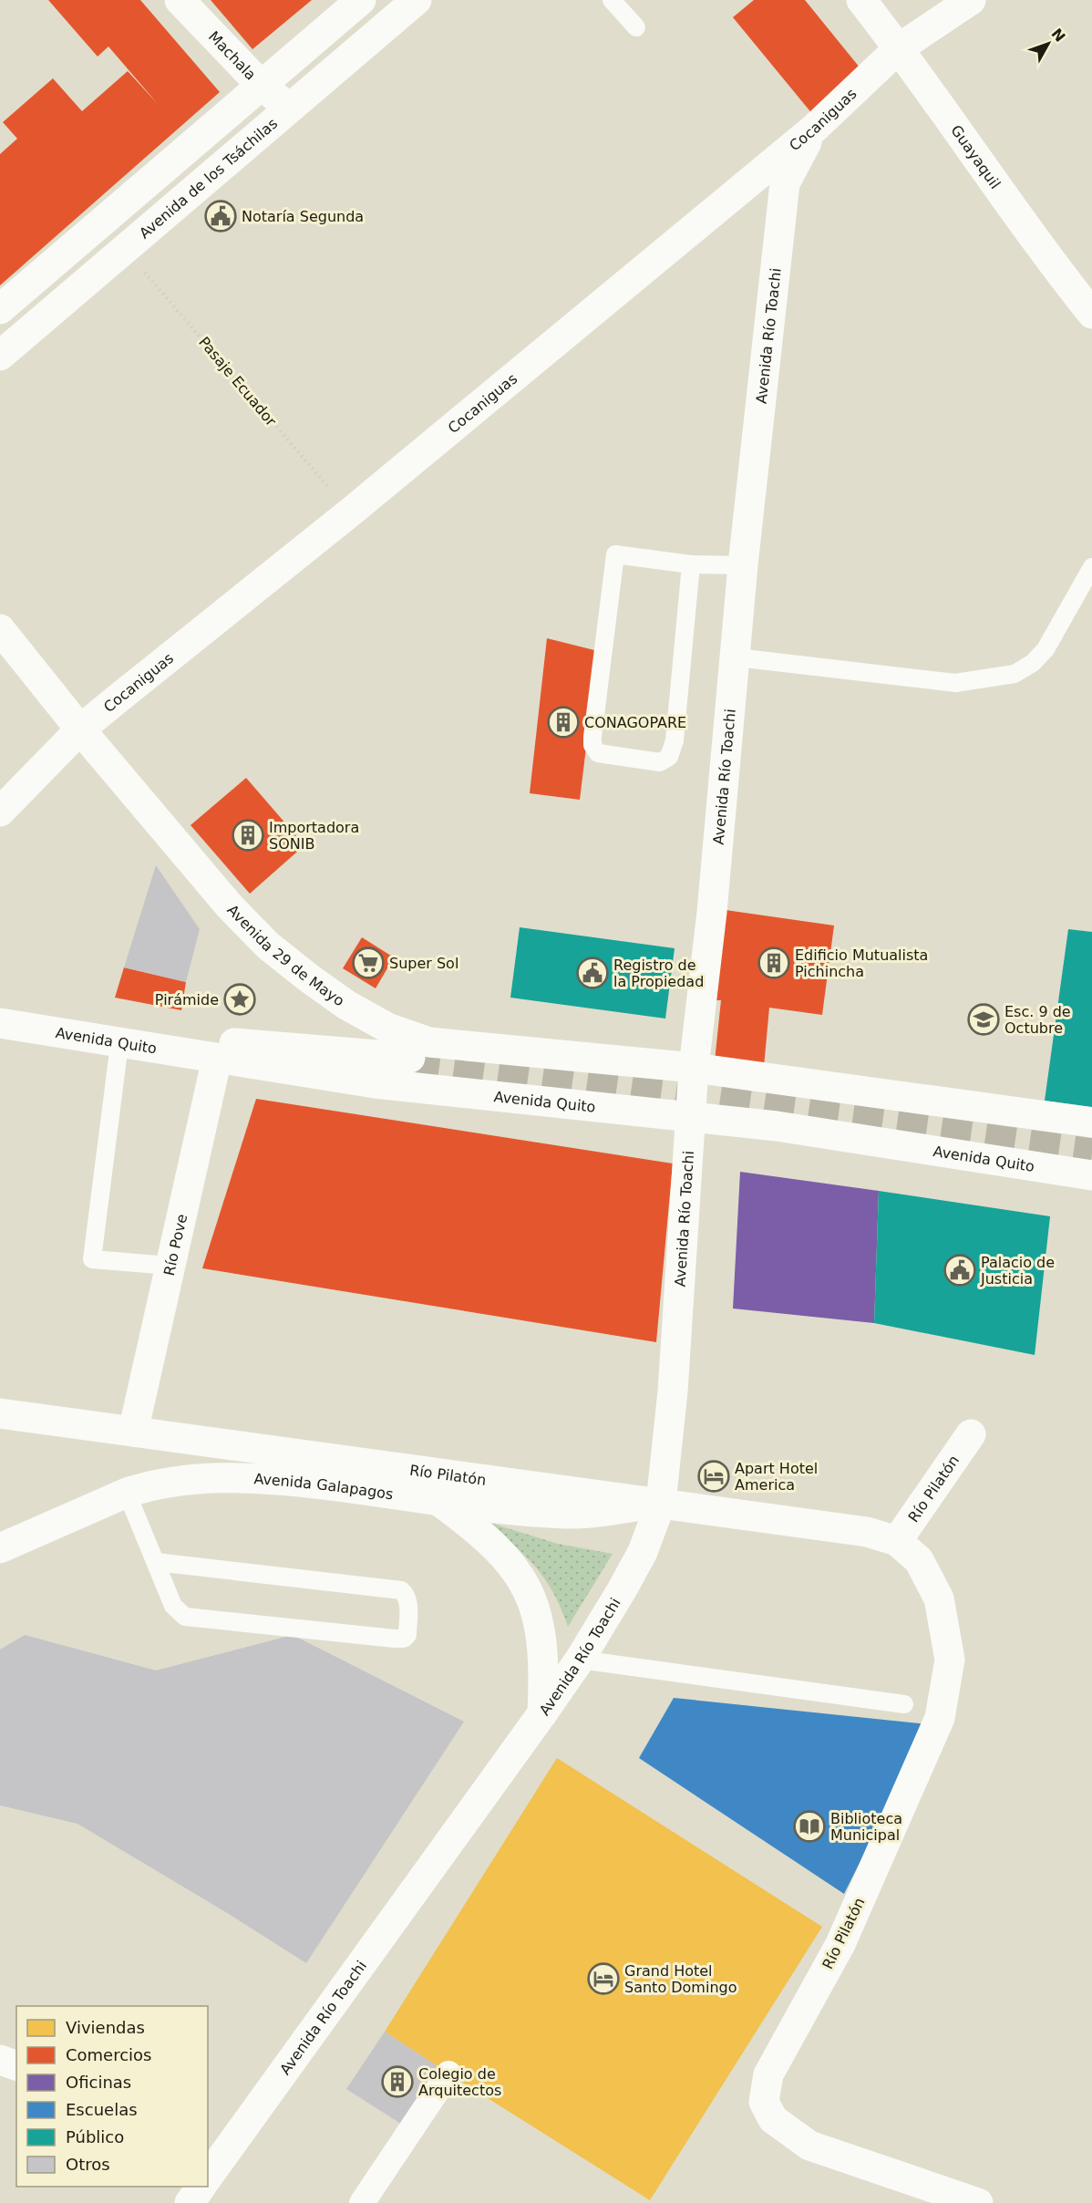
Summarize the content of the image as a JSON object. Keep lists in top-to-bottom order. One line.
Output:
{"streets":{"street":["Machala","Cocaniguas","Guayaquil","Avenida de los Tsáchilas","Avenida Río Toachi","Avenida 29 de Mayo","Avenida Quito","Río Pove","Río Pilatón","Avenida Galapagos"],"path":["Pasaje Ecuador"]},"crossings":[["Machala","Avenida de los Tsáchilas"],["Cocaniguas","Guayaquil"],["Cocaniguas","Avenida Río Toachi"],["Cocaniguas","Pasaje Ecuador"],["Cocaniguas","Avenida 29 de Mayo"],["Avenida de los Tsáchilas","Pasaje Ecuador"],["Avenida Río Toachi","Avenida 29 de Mayo"],["Avenida Río Toachi","Avenida Quito"],["Avenida Río Toachi","Río Pilatón"],["Avenida Río Toachi","Avenida Galapagos"],["Avenida Quito","Río Pove"],["Río Pove","Río Pilatón"],["Río Pilatón","Avenida Galapagos"]],"places":{"public building":["Notaría Segunda","Registro de la Propiedad","Palacio de Justicia"],"building":["CONAGOPARE","Importadora SONIB","Edificio Mutualista Pichincha","Colegio de Arquitectos"],"supermarket":["Super Sol"],"place":["Pirámide"],"school or university":["Esc. 9 de Octubre"],"hotel":["Apart Hotel America","Grand Hotel Santo Domingo"],"library":["Biblioteca Municipal"]},"legend":["Viviendas","Comercios","Oficinas","Escuelas","Público","Otros"],"north":"top right"}
